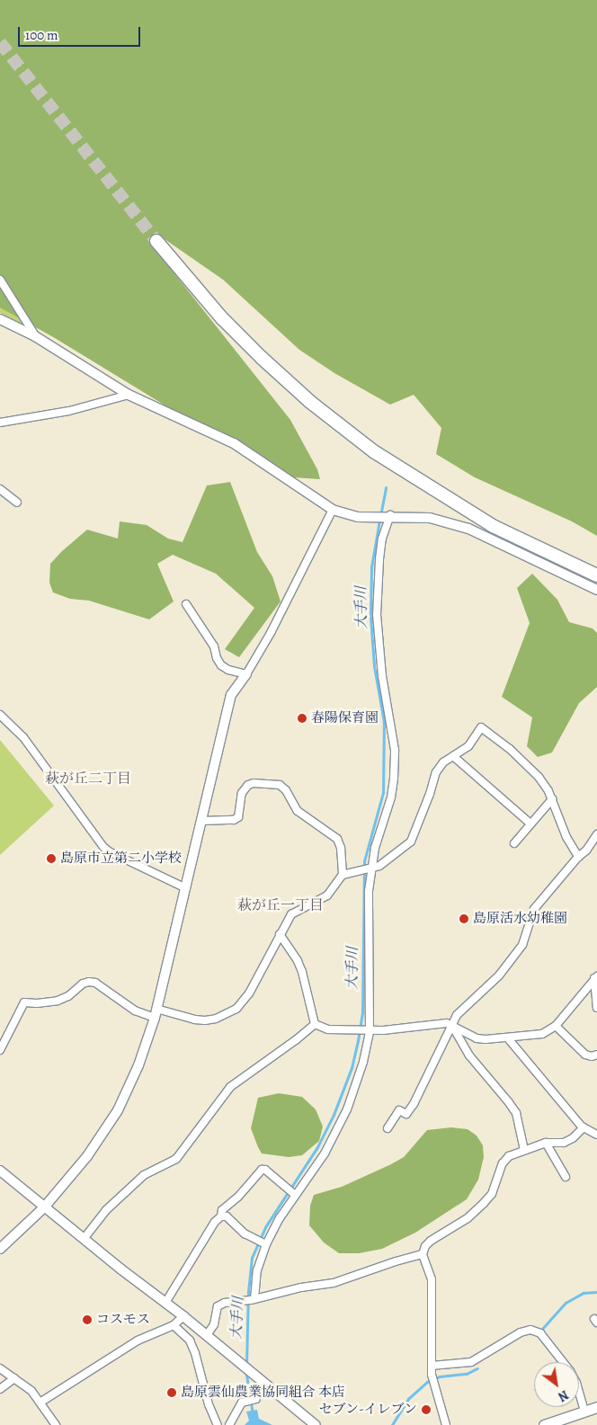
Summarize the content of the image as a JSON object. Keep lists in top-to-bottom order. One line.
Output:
{"districts":["萩が丘二丁目","萩が丘一丁目"],"water":["大手川"],"places":["春陽保育園","島原市立第二小学校","島原活水幼稚園","コスモス","島原雲仙農業協同組合 本店","セブン-イレブン"],"scale_bar":"100 m","north":"bottom right"}
